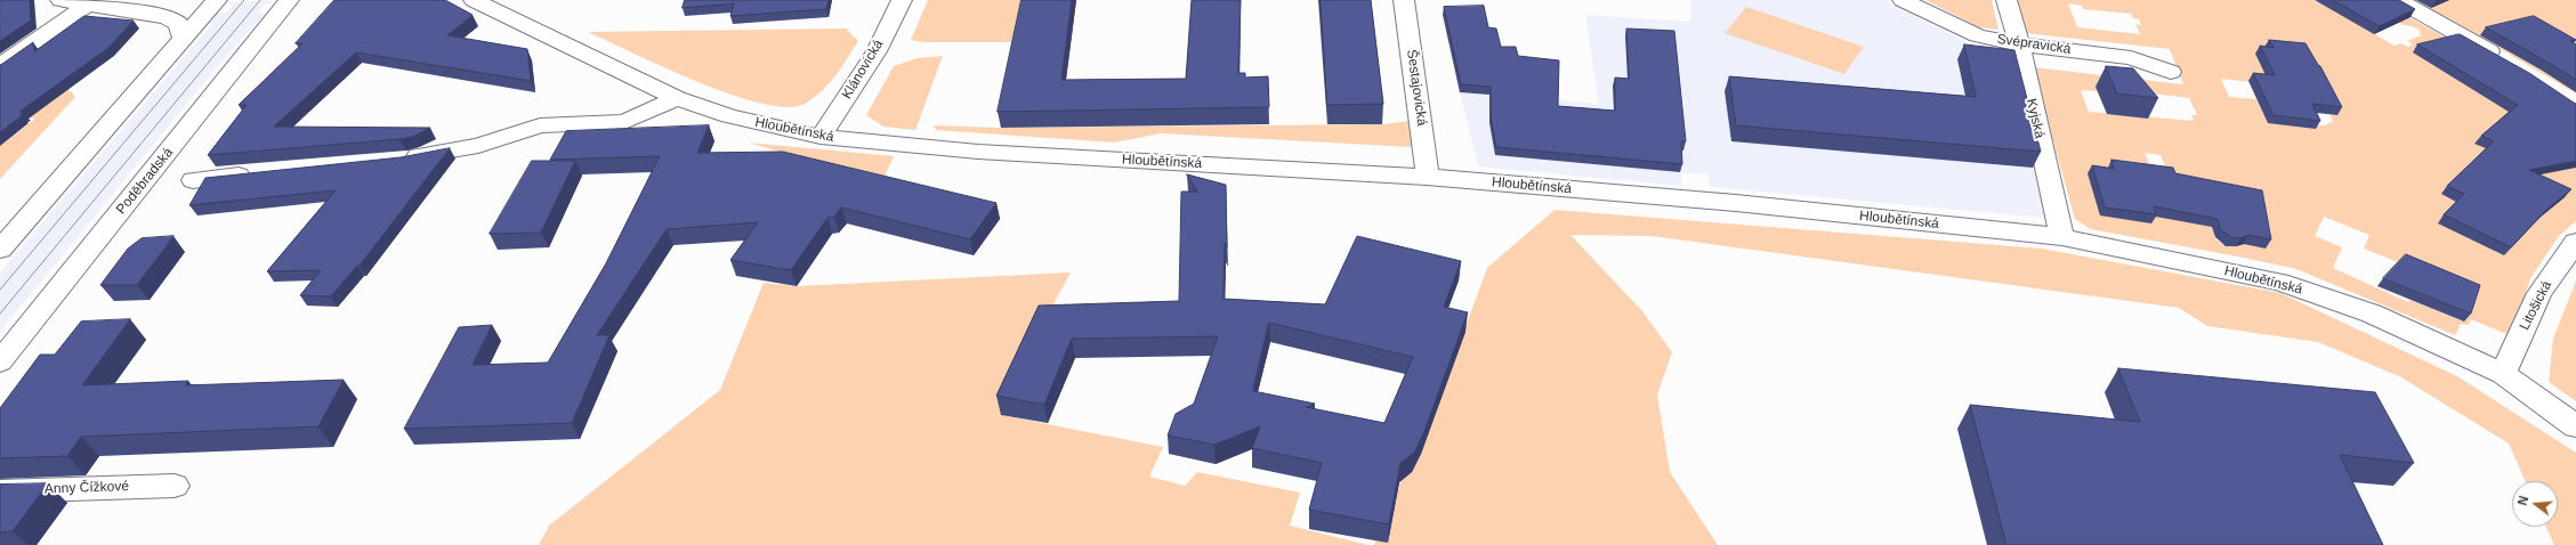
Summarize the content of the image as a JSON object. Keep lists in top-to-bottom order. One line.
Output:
{"streets":{"street":["Svépravická","Klánovická","Šestajovická","Kyjská","Hloubětínská","Poděbradská","Litošická","Anny Čížkové"]},"crossings":[["Svépravická","Kyjská"],["Klánovická","Hloubětínská"],["Šestajovická","Hloubětínská"],["Kyjská","Hloubětínská"],["Hloubětínská","Litošická"]],"north":"left"}
